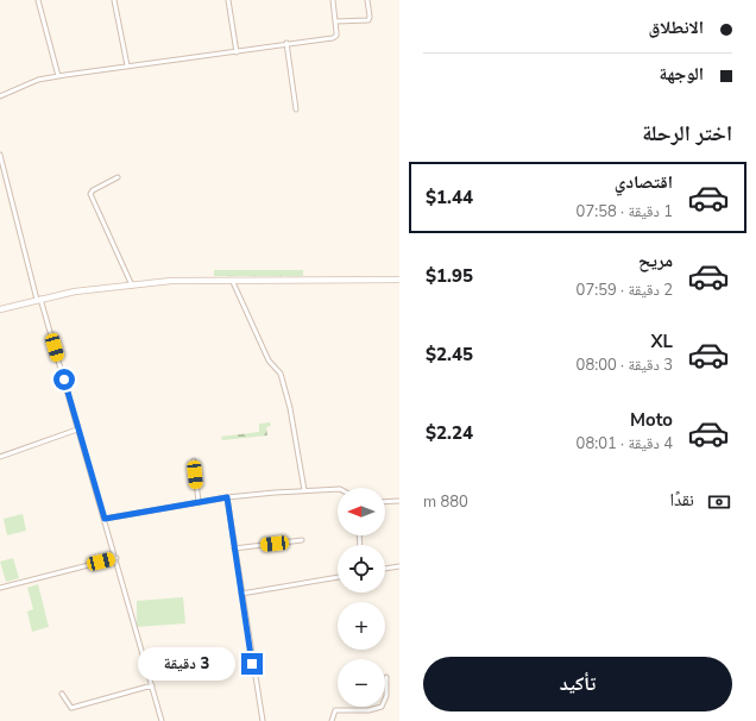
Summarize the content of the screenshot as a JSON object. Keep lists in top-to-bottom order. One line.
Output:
{"north":"left","page":{"banner":["الانطلاق","الوجهة"],"heading":"اختر الرحلة","list":[{"name":"اقتصادي","note":"1 دقيقة · 07:58","value":"$1.44"},{"name":"مريح","note":"2 دقيقة · 07:59","value":"$1.95"},{"name":"XL","note":"3 دقيقة · 08:00","value":"$2.45"},{"name":"Moto","note":"4 دقيقة · 08:01","value":"$2.24"}],"pay":["نقدًا","880 m"],"map_buttons":["+","−"],"buttons":"تأكيد","bubble":"3 دقيقة"}}
